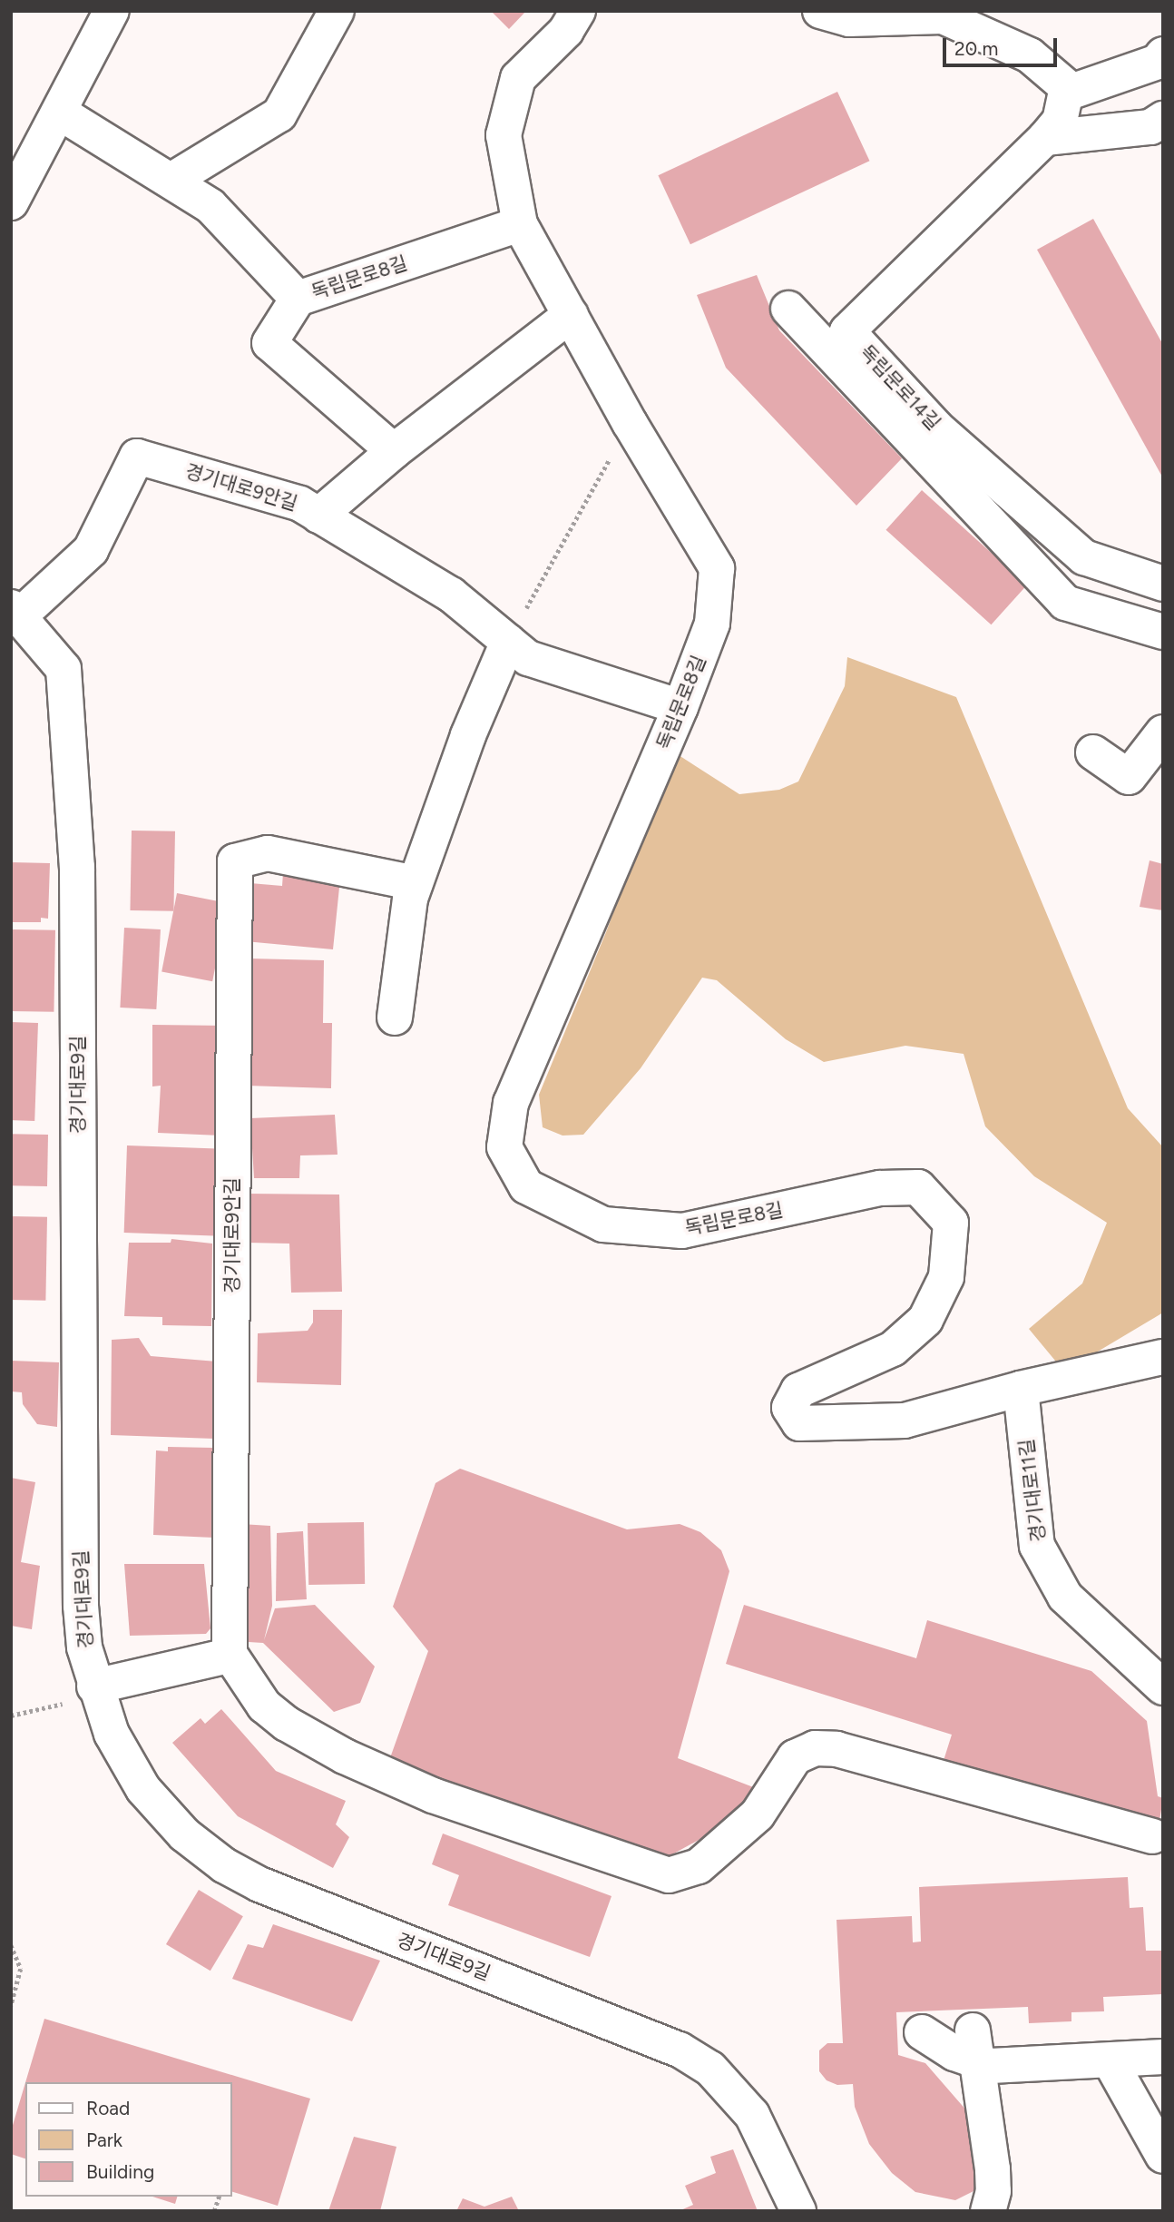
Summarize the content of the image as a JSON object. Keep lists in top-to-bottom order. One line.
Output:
{"streets":{"street":["독립문로8길","독립문로14길","경기대로9안길","경기대로9길","경기대로11길"]},"crossings":[["독립문로8길","경기대로9안길"],["독립문로8길","경기대로11길"],["경기대로9안길","경기대로9길"]],"legend":["Road","Park","Building"],"scale_bar":"20 m"}
